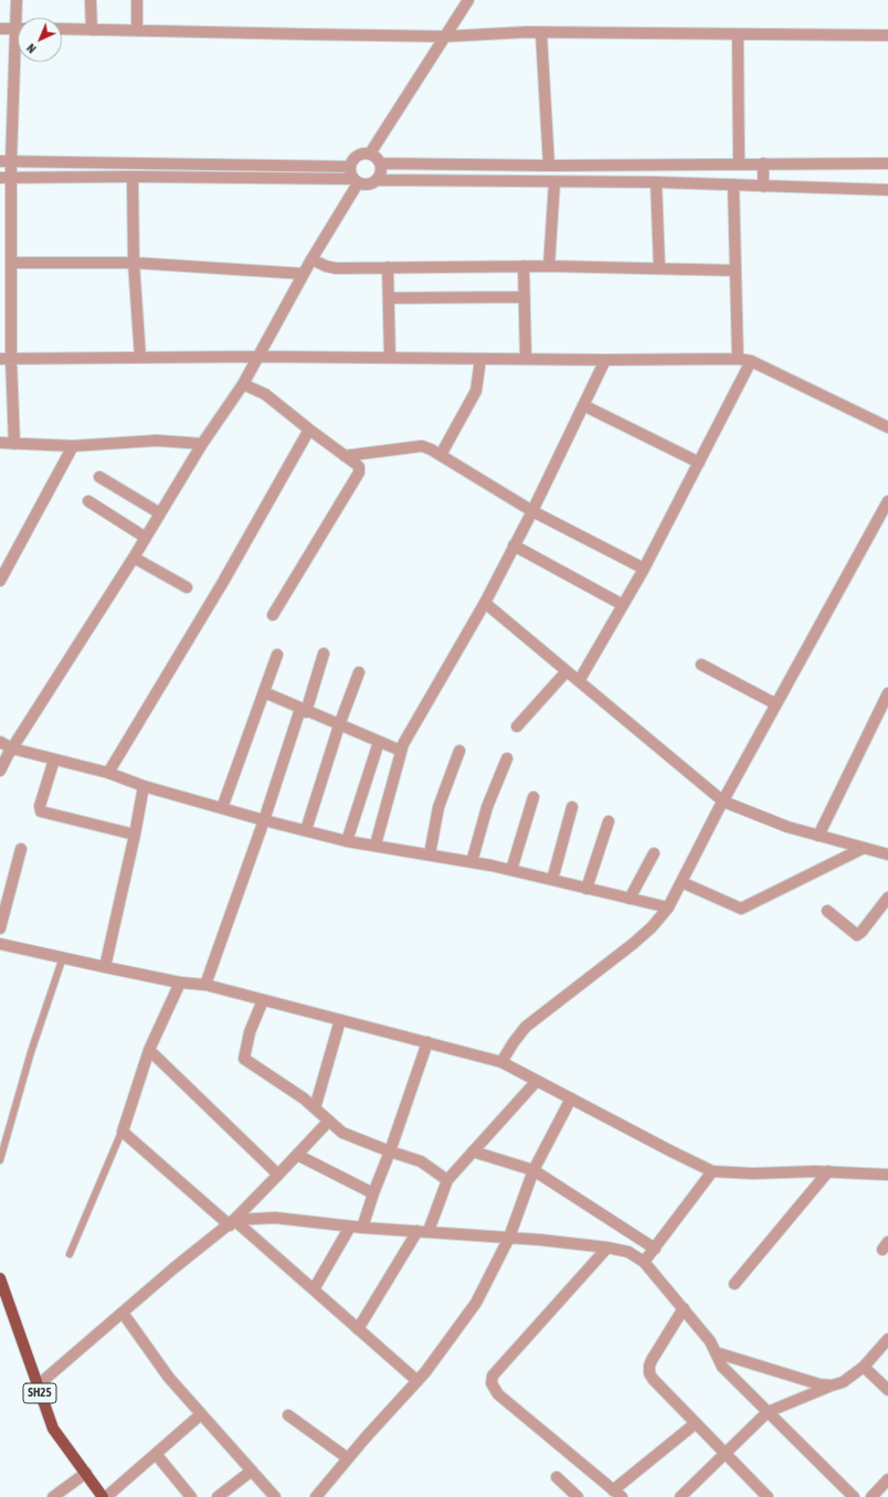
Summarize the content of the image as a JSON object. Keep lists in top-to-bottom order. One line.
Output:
{"streets":{"main road":["SH25"]},"north":"bottom left"}
